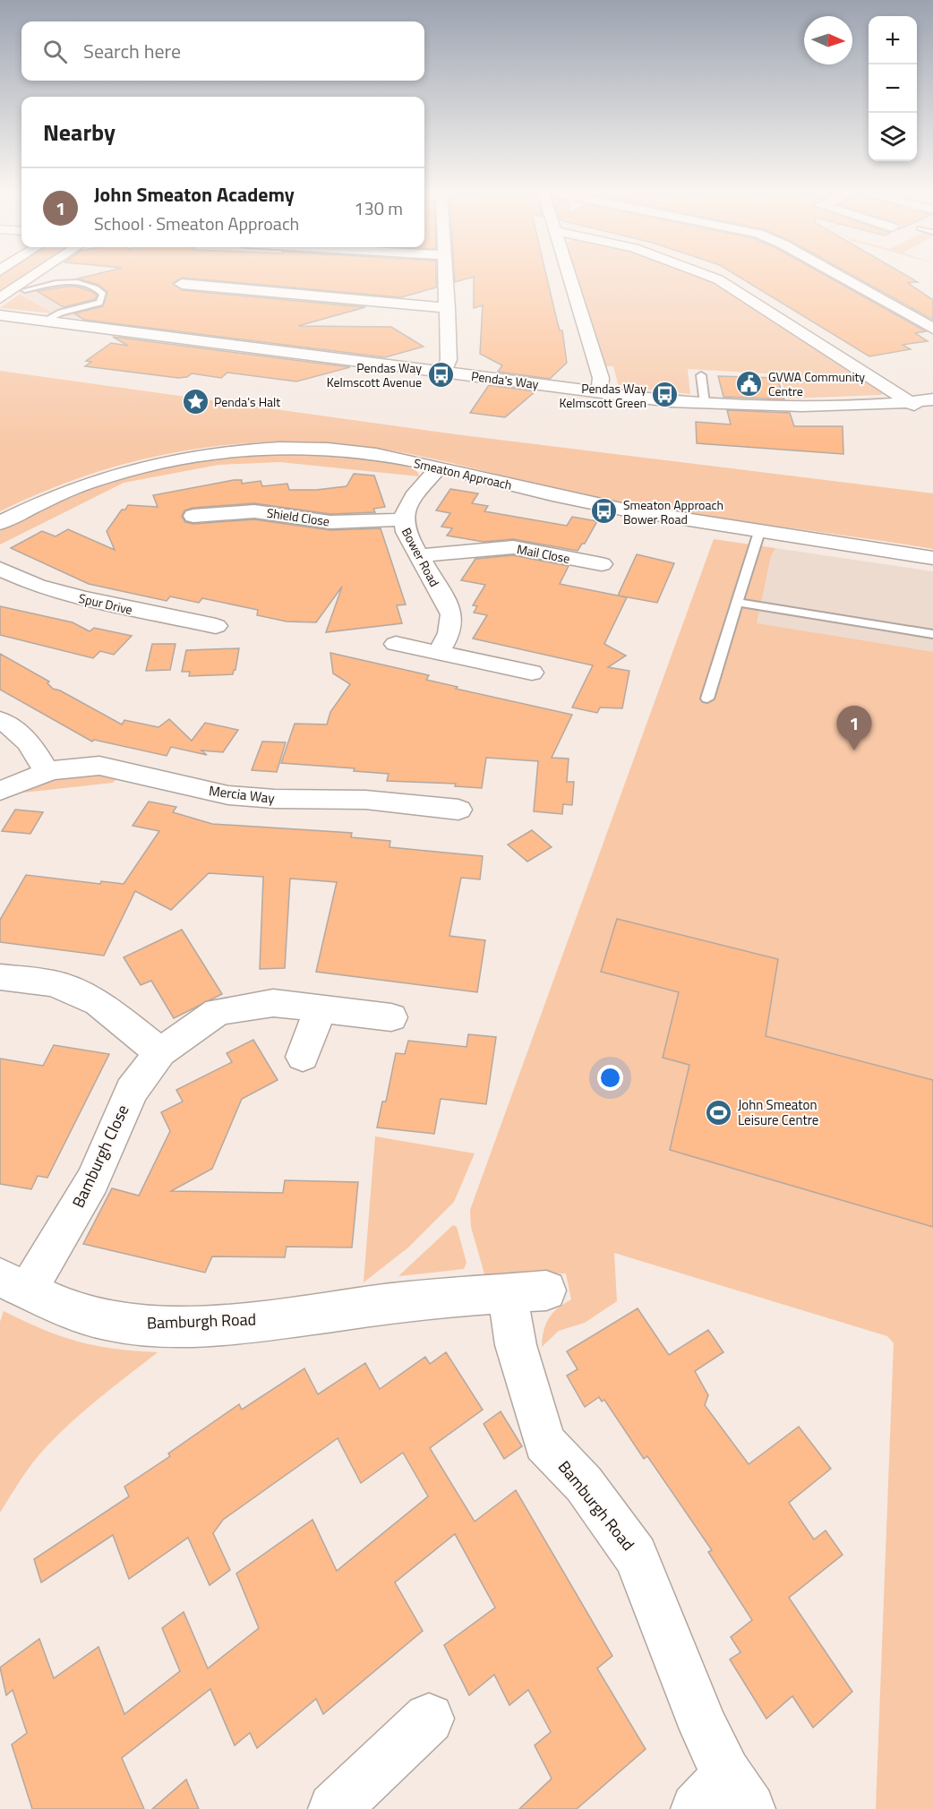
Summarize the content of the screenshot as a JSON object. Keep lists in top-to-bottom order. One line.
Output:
{"streets":{"street":["Penda's Way","Smeaton Approach","Shield Close","Mail Close","Bower Road","Spur Drive","Mercia Way","Bamburgh Close","Bamburgh Road"]},"crossings":[["Smeaton Approach","Bower Road"],["Shield Close","Bower Road"],["Mail Close","Bower Road"],["Bamburgh Close","Bamburgh Road"]],"places":{"bus stop":["Pendas Way Kelmscott Avenue","Pendas Way Kelmscott Green","Smeaton Approach Bower Road"],"public building":["GVWA Community Centre"],"place":["Penda's Halt"],"sports":["John Smeaton Leisure Centre"]},"north":"right","page":{"map_buttons":["+","−"],"search":"Search here","heading":"Nearby","list":[{"mark":"1","name":"John Smeaton Academy","note":"School · Smeaton Approach","value":"130 m"}],"pins":"1"}}
